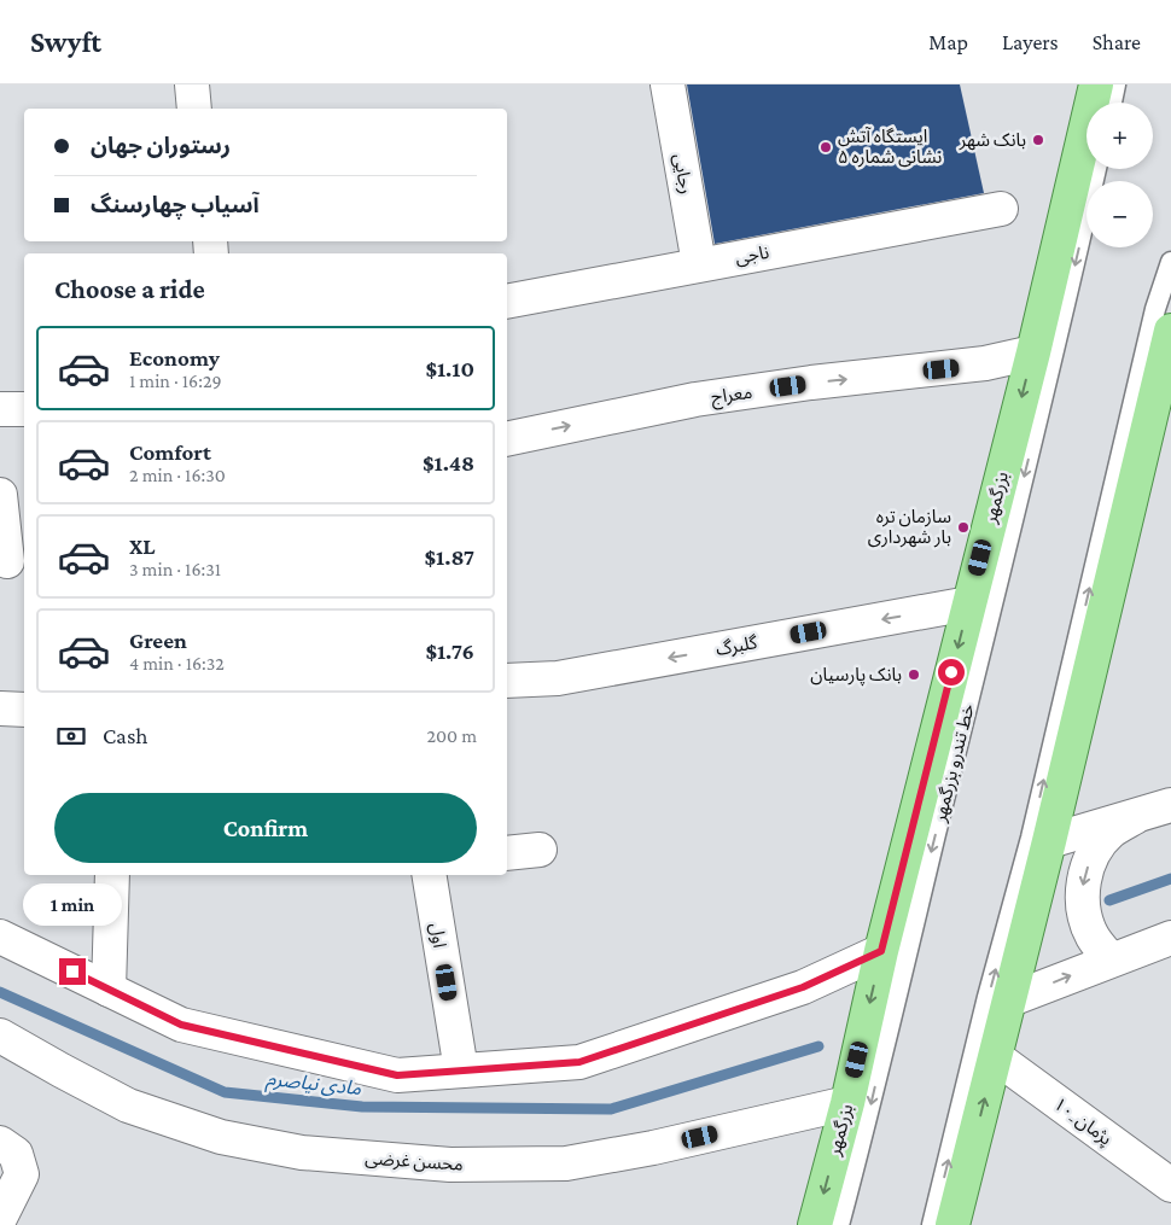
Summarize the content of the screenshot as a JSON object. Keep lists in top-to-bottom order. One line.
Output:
{"streets":{"main road":["بزرگمهر"],"street":["رجایی","ناجی","معراج","گلبرگ","اول","۱۰_پژمان","محسن غرضی"],"lane":["خط تندرو بزرگمهر"]},"crossings":[["رجایی","ناجی"],["معراج","بزرگمهر"],["بزرگمهر","گلبرگ"],["بزرگمهر","محسن غرضی"]],"one_way":["معراج","گلبرگ"],"water":["مادی نیاصرم"],"places":["بانک شهر","ایستگاه آتش نشانی شماره ۵","سازمان تره بار شهرداری","بانک پارسیان"],"page":{"header":"Swyft","nav":["Map","Layers","Share"],"map_buttons":["+","−"],"banner":["رستوران جهان","آسیاب چهارسنگ"],"heading":"Choose a ride","list":[{"name":"Economy","note":"1 min · 16:29","value":"$1.10"},{"name":"Comfort","note":"2 min · 16:30","value":"$1.48"},{"name":"XL","note":"3 min · 16:31","value":"$1.87"},{"name":"Green","note":"4 min · 16:32","value":"$1.76"}],"pay":["Cash","200 m"],"buttons":"Confirm","bubble":"1 min"}}
